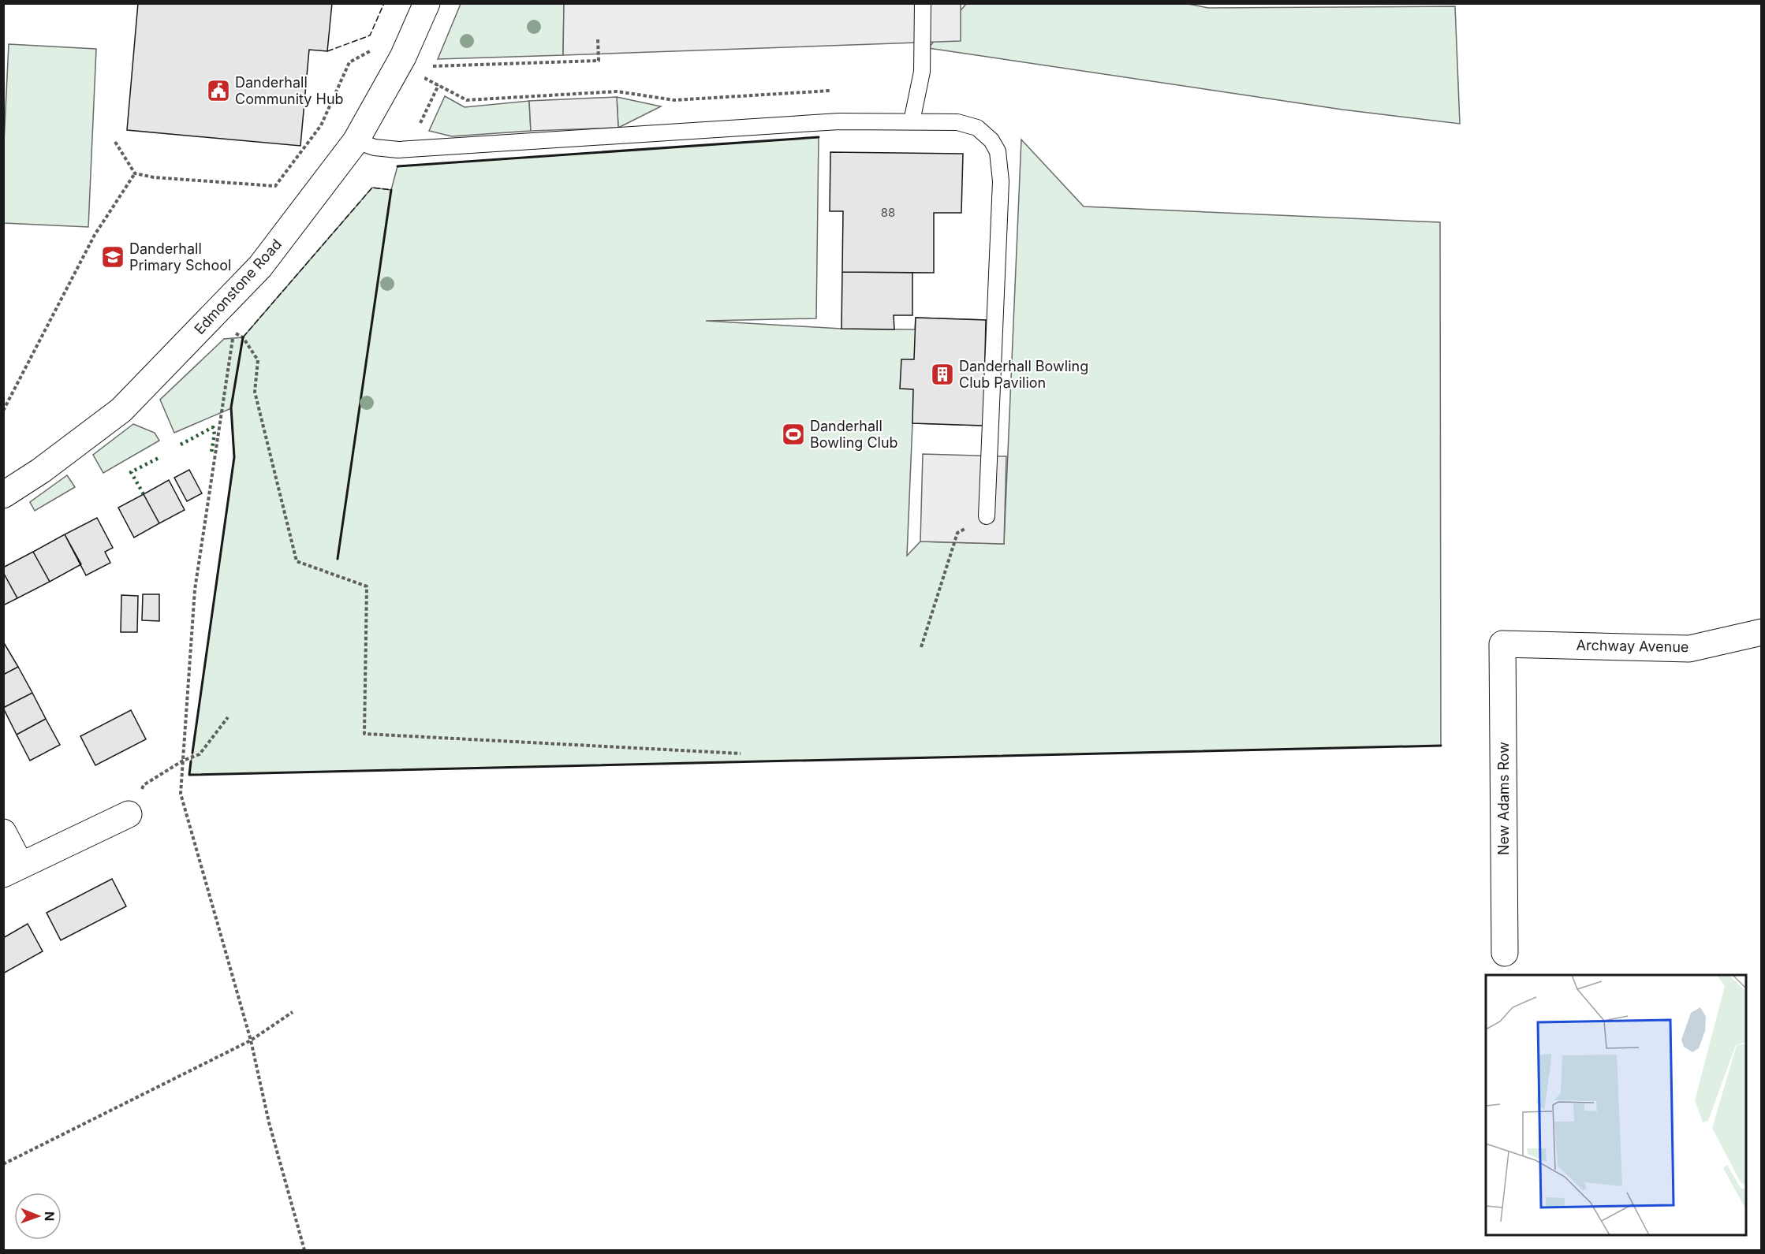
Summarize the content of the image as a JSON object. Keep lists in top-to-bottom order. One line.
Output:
{"streets":{"street":["Edmonstone Road","Archway Avenue","New Adams Row"]},"crossings":[["Archway Avenue","New Adams Row"]],"places":{"public building":["Danderhall Community Hub"],"school or university":["Danderhall Primary School"],"building":["Danderhall Bowling Club Pavilion"],"sports":["Danderhall Bowling Club"]},"house_numbers":["88"],"north":"right"}
